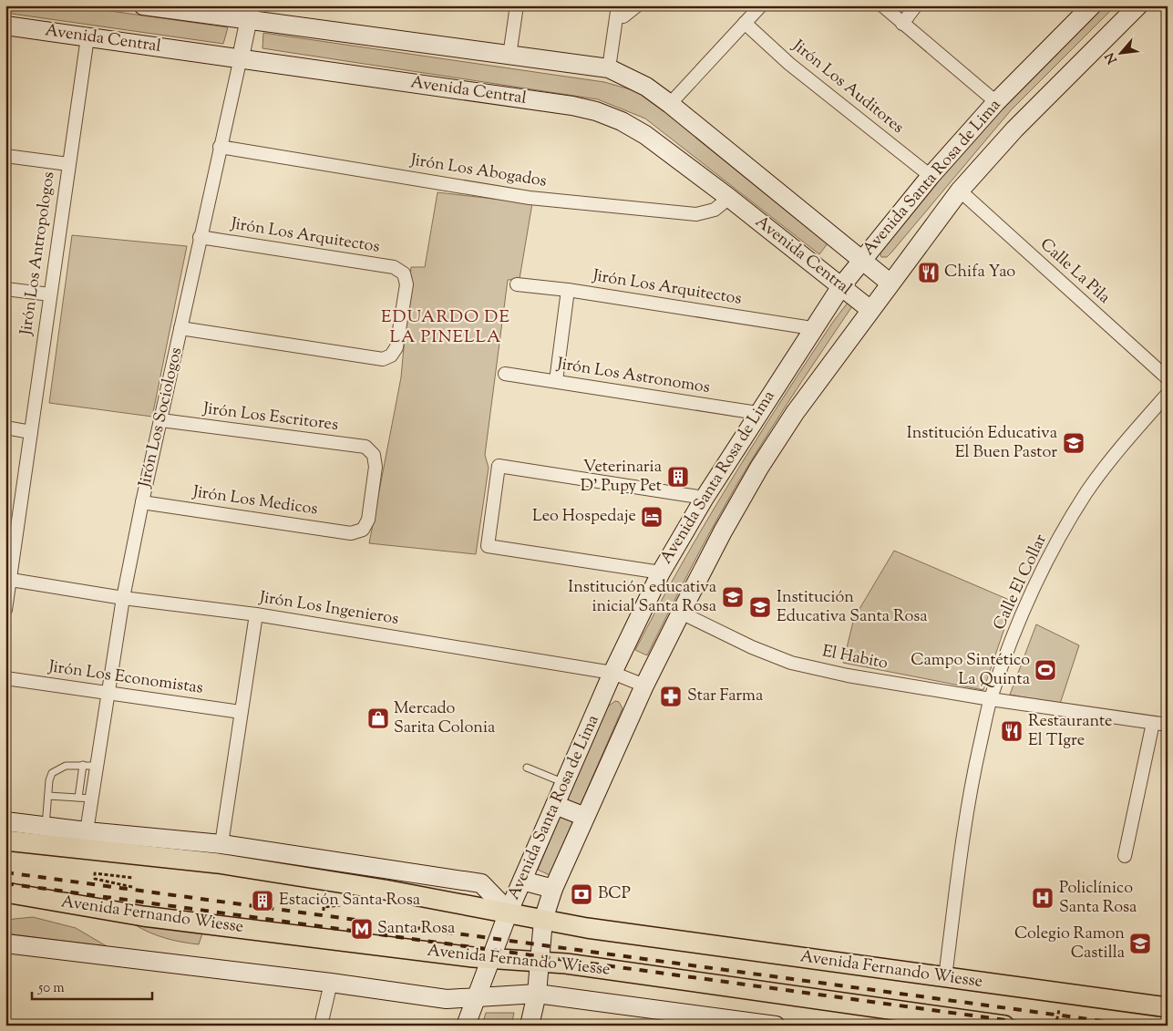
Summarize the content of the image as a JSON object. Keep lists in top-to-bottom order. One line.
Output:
{"streets":{"main road":["Avenida Central","Avenida Santa Rosa de Lima","Avenida Fernando Wiesse"],"street":["Jirón Los Auditores","Jirón Los Abogados","Jirón Los Arquitectos","Jirón Los Antropologos","Calle La Pila","Jirón Los Astronomos","Jirón Los Sociologos","Jirón Los Escritores","Jirón Los Medicos","Calle El Collar","Jirón Los Ingenieros","El Habito","Jirón Los Economistas"]},"crossings":[["Avenida Central","Jirón Los Abogados"],["Avenida Central","Avenida Santa Rosa de Lima"],["Avenida Central","Jirón Los Antropologos"],["Avenida Central","Jirón Los Sociologos"],["Jirón Los Auditores","Avenida Santa Rosa de Lima"],["Jirón Los Abogados","Jirón Los Sociologos"],["Avenida Santa Rosa de Lima","Jirón Los Arquitectos"],["Avenida Santa Rosa de Lima","Calle La Pila"],["Avenida Santa Rosa de Lima","Jirón Los Astronomos"],["Avenida Santa Rosa de Lima","Jirón Los Ingenieros"],["Avenida Santa Rosa de Lima","El Habito"],["Avenida Santa Rosa de Lima","Avenida Fernando Wiesse"],["Jirón Los Arquitectos","Jirón Los Sociologos"],["Jirón Los Antropologos","Jirón Los Ingenieros"],["Jirón Los Sociologos","Jirón Los Escritores"],["Jirón Los Sociologos","Jirón Los Medicos"],["Jirón Los Sociologos","Jirón Los Ingenieros"],["Jirón Los Sociologos","Jirón Los Economistas"],["Jirón Los Escritores","Jirón Los Medicos"],["Calle El Collar","El Habito"],["Calle El Collar","Avenida Fernando Wiesse"]],"districts":["EDUARDO DE LA PINELLA"],"places":{"restaurant":["Chifa Yao","Restaurante El TIgre"],"school or university":["Institución Educativa El Buen Pastor","Institución educativa inicial Santa Rosa","Institución Educativa Santa Rosa","Colegio Ramon Castilla"],"building":["Veterinaria D' Pupy Pet","Estación Santa Rosa"],"hotel":["Leo Hospedaje"],"sports":["Campo Sintético La Quinta"],"pharmacy":["Star Farma"],"shop":["Mercado Sarita Colonia"],"bank":["BCP"],"hospital":["Policlínico Santa Rosa"],"metro station":["Santa Rosa"]},"scale_bar":"50 m","north":"bottom left"}
